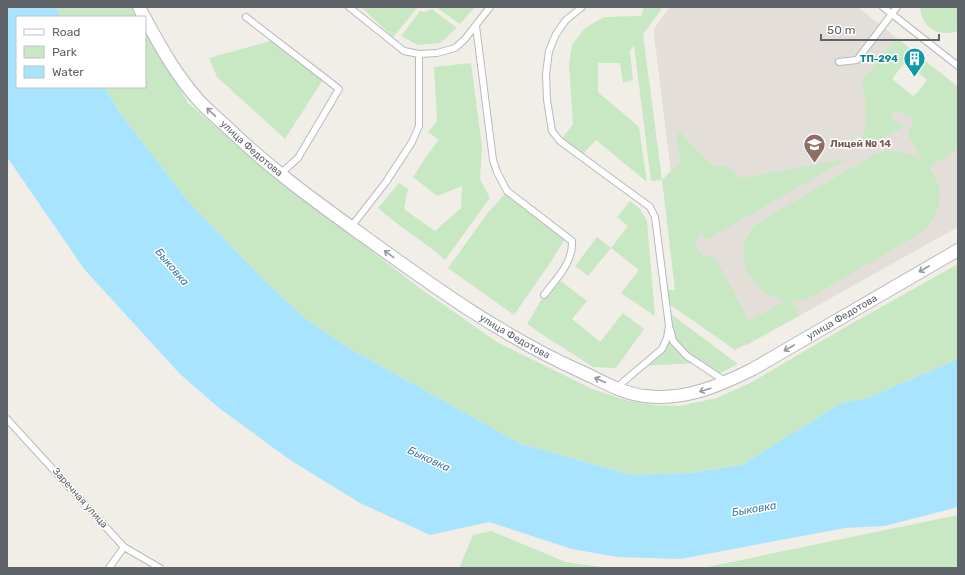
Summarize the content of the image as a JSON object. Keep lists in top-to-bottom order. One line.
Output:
{"streets":{"street":["улица Федотова"],"lane":["Заречная улица"]},"one_way":["улица Федотова"],"water":["Быковка"],"places":{"building":["ТП-294"],"school or university":["Лицей № 14"]},"legend":["Road","Park","Water"],"scale_bar":"50 m"}
